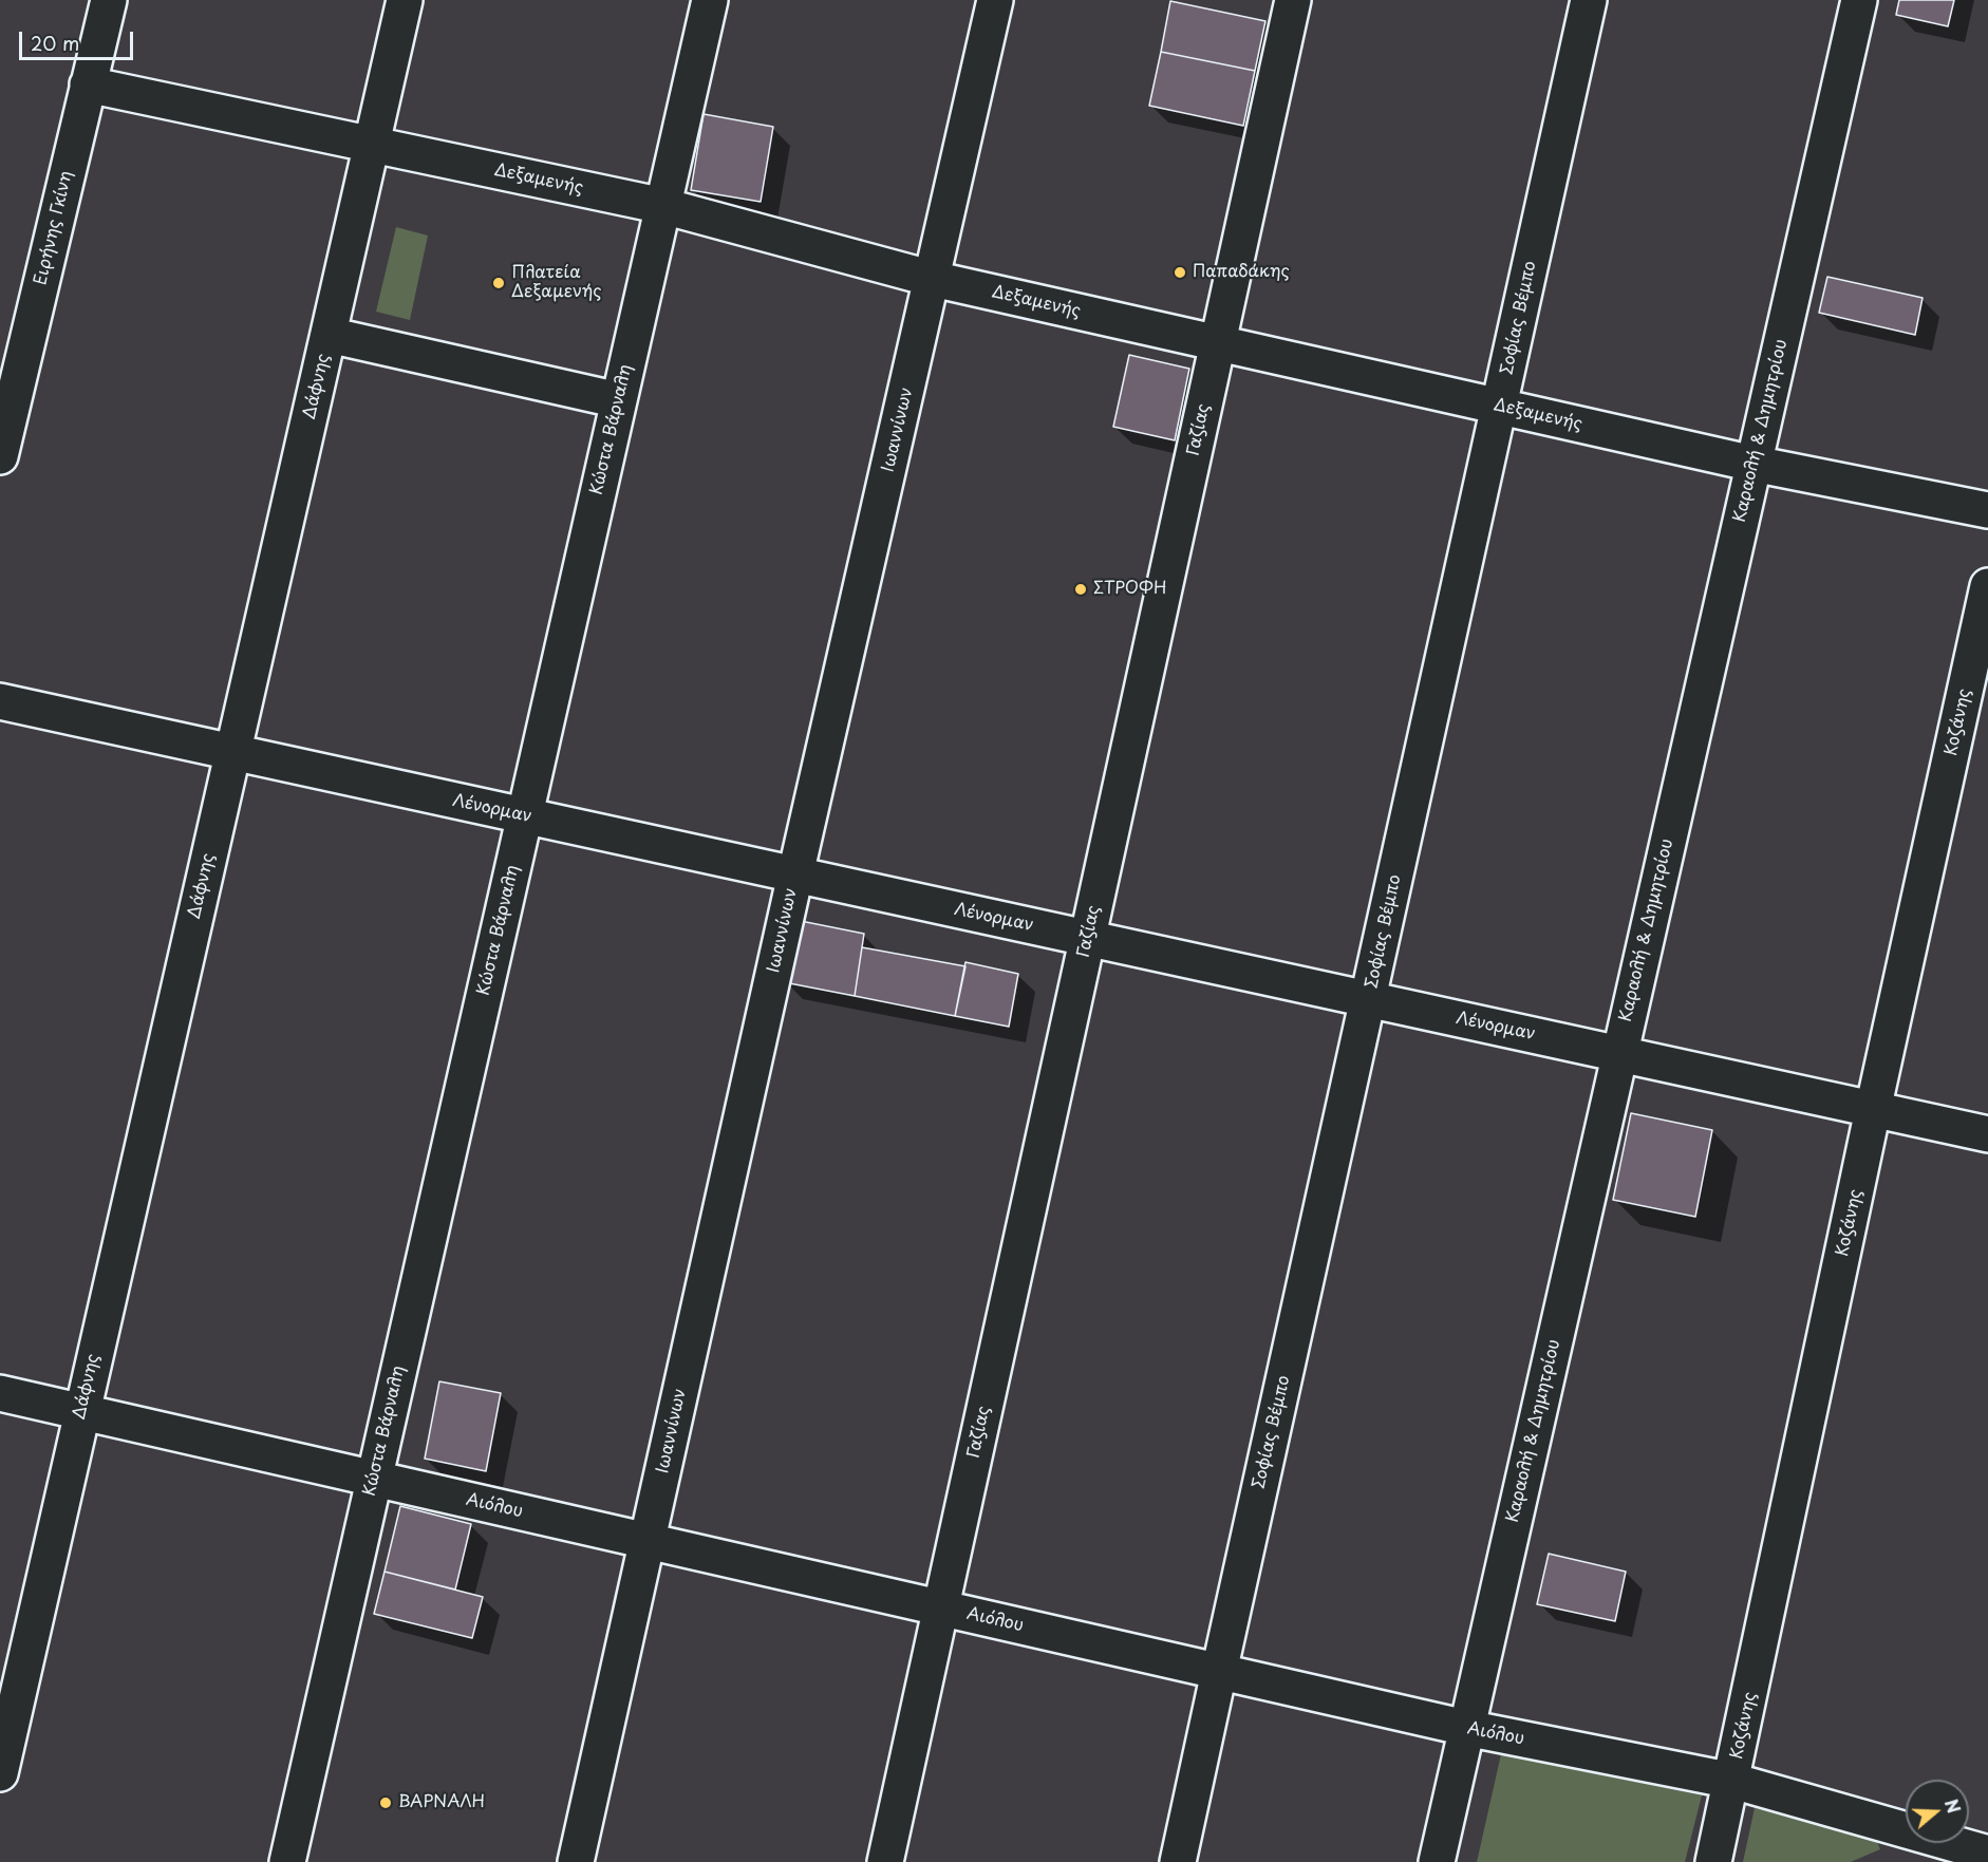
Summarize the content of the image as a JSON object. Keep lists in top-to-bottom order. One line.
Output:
{"streets":{"street":["Δεξαμενής","Ειρήνης Γκίνη","Σοφίας Βέμπο","Δάφνης","Κώστα Βάρναλη","Ιωαννίνων","Γαζίας","Καραολή & Δημητρίου","Κοζάνης","Λένορμαν","Αιόλου"]},"crossings":[["Δεξαμενής","Ειρήνης Γκίνη"],["Δεξαμενής","Σοφίας Βέμπο"],["Δεξαμενής","Δάφνης"],["Δεξαμενής","Κώστα Βάρναλη"],["Δεξαμενής","Ιωαννίνων"],["Δεξαμενής","Γαζίας"],["Δεξαμενής","Καραολή & Δημητρίου"],["Σοφίας Βέμπο","Λένορμαν"],["Σοφίας Βέμπο","Αιόλου"],["Δάφνης","Λένορμαν"],["Δάφνης","Αιόλου"],["Κώστα Βάρναλη","Λένορμαν"],["Κώστα Βάρναλη","Αιόλου"],["Ιωαννίνων","Λένορμαν"],["Ιωαννίνων","Αιόλου"],["Γαζίας","Λένορμαν"],["Γαζίας","Αιόλου"],["Καραολή & Δημητρίου","Λένορμαν"],["Καραολή & Δημητρίου","Αιόλου"],["Κοζάνης","Λένορμαν"],["Κοζάνης","Αιόλου"]],"places":["Παπαδάκης","Πλατεία Δεξαμενής","ΣΤΡΟΦΗ","ΒΑΡΝΑΛΗ"],"scale_bar":"20 m","north":"right"}
